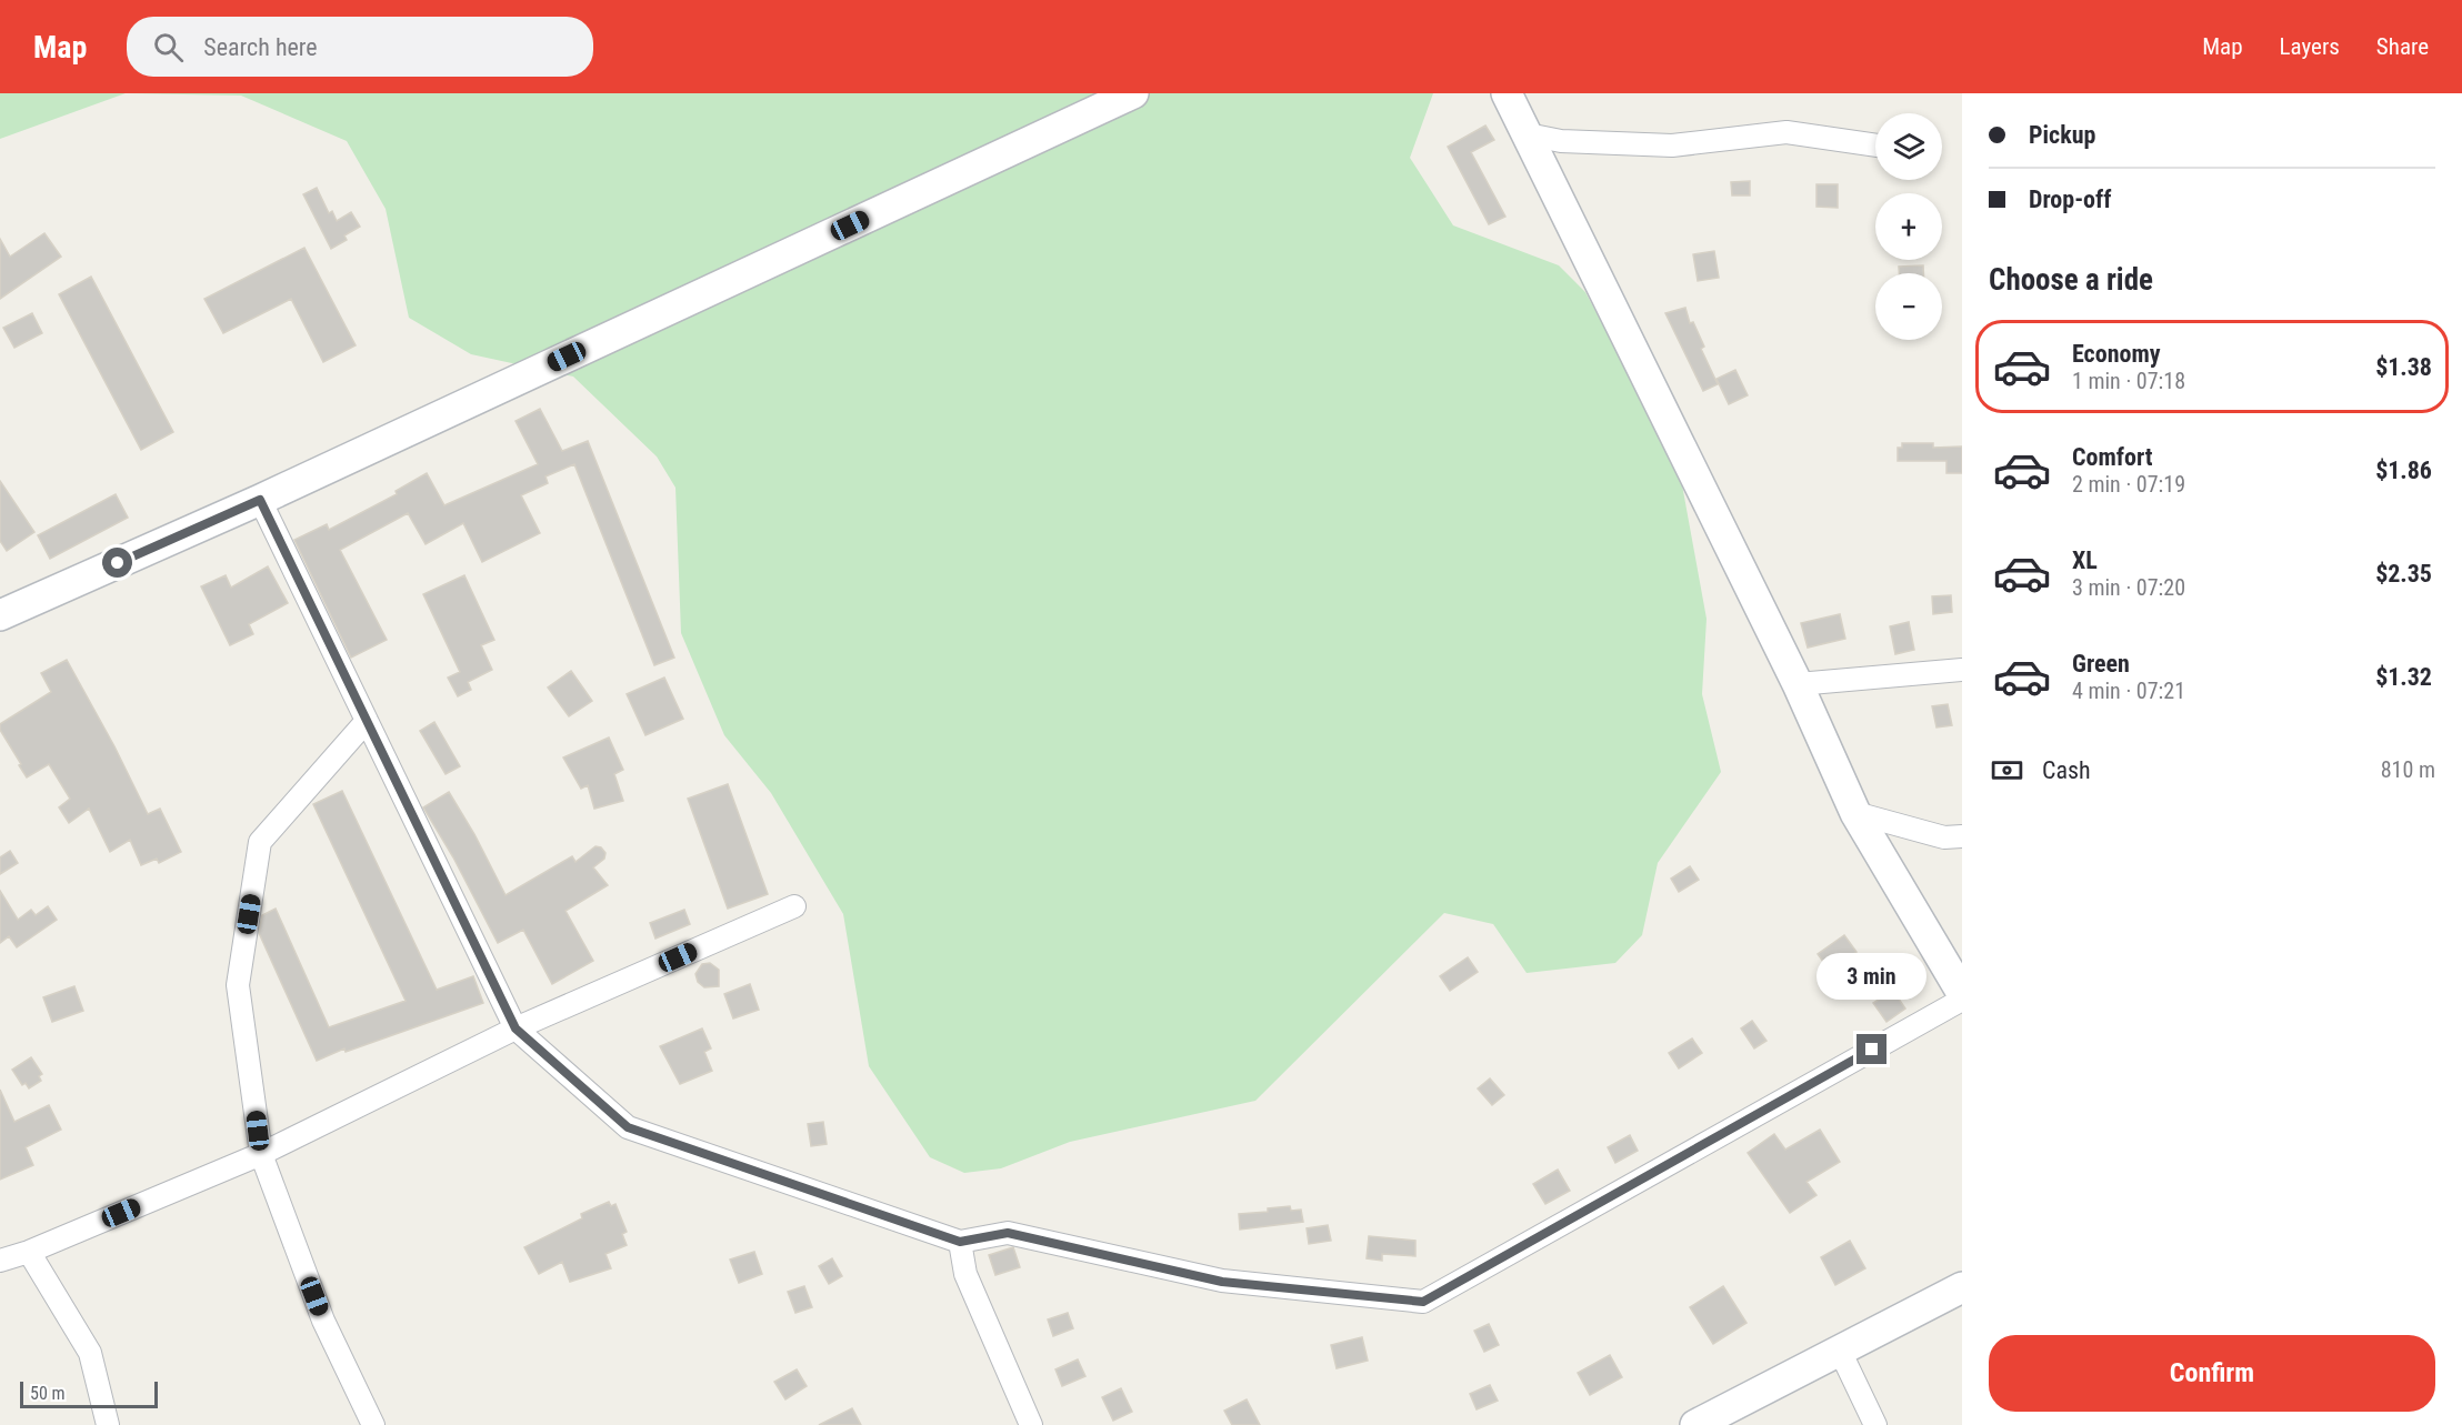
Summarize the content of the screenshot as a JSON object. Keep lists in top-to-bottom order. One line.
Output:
{"scale_bar":"50 m","page":{"header":"Map","search":"Search here","nav":["Map","Layers","Share"],"banner":["Pickup","Drop-off"],"map_buttons":["+","−"],"heading":"Choose a ride","list":[{"name":"Economy","note":"1 min · 07:18","value":"$1.38"},{"name":"Comfort","note":"2 min · 07:19","value":"$1.86"},{"name":"XL","note":"3 min · 07:20","value":"$2.35"},{"name":"Green","note":"4 min · 07:21","value":"$1.32"}],"pay":["Cash","810 m"],"bubble":"3 min","buttons":"Confirm","scale":"50 m"}}
